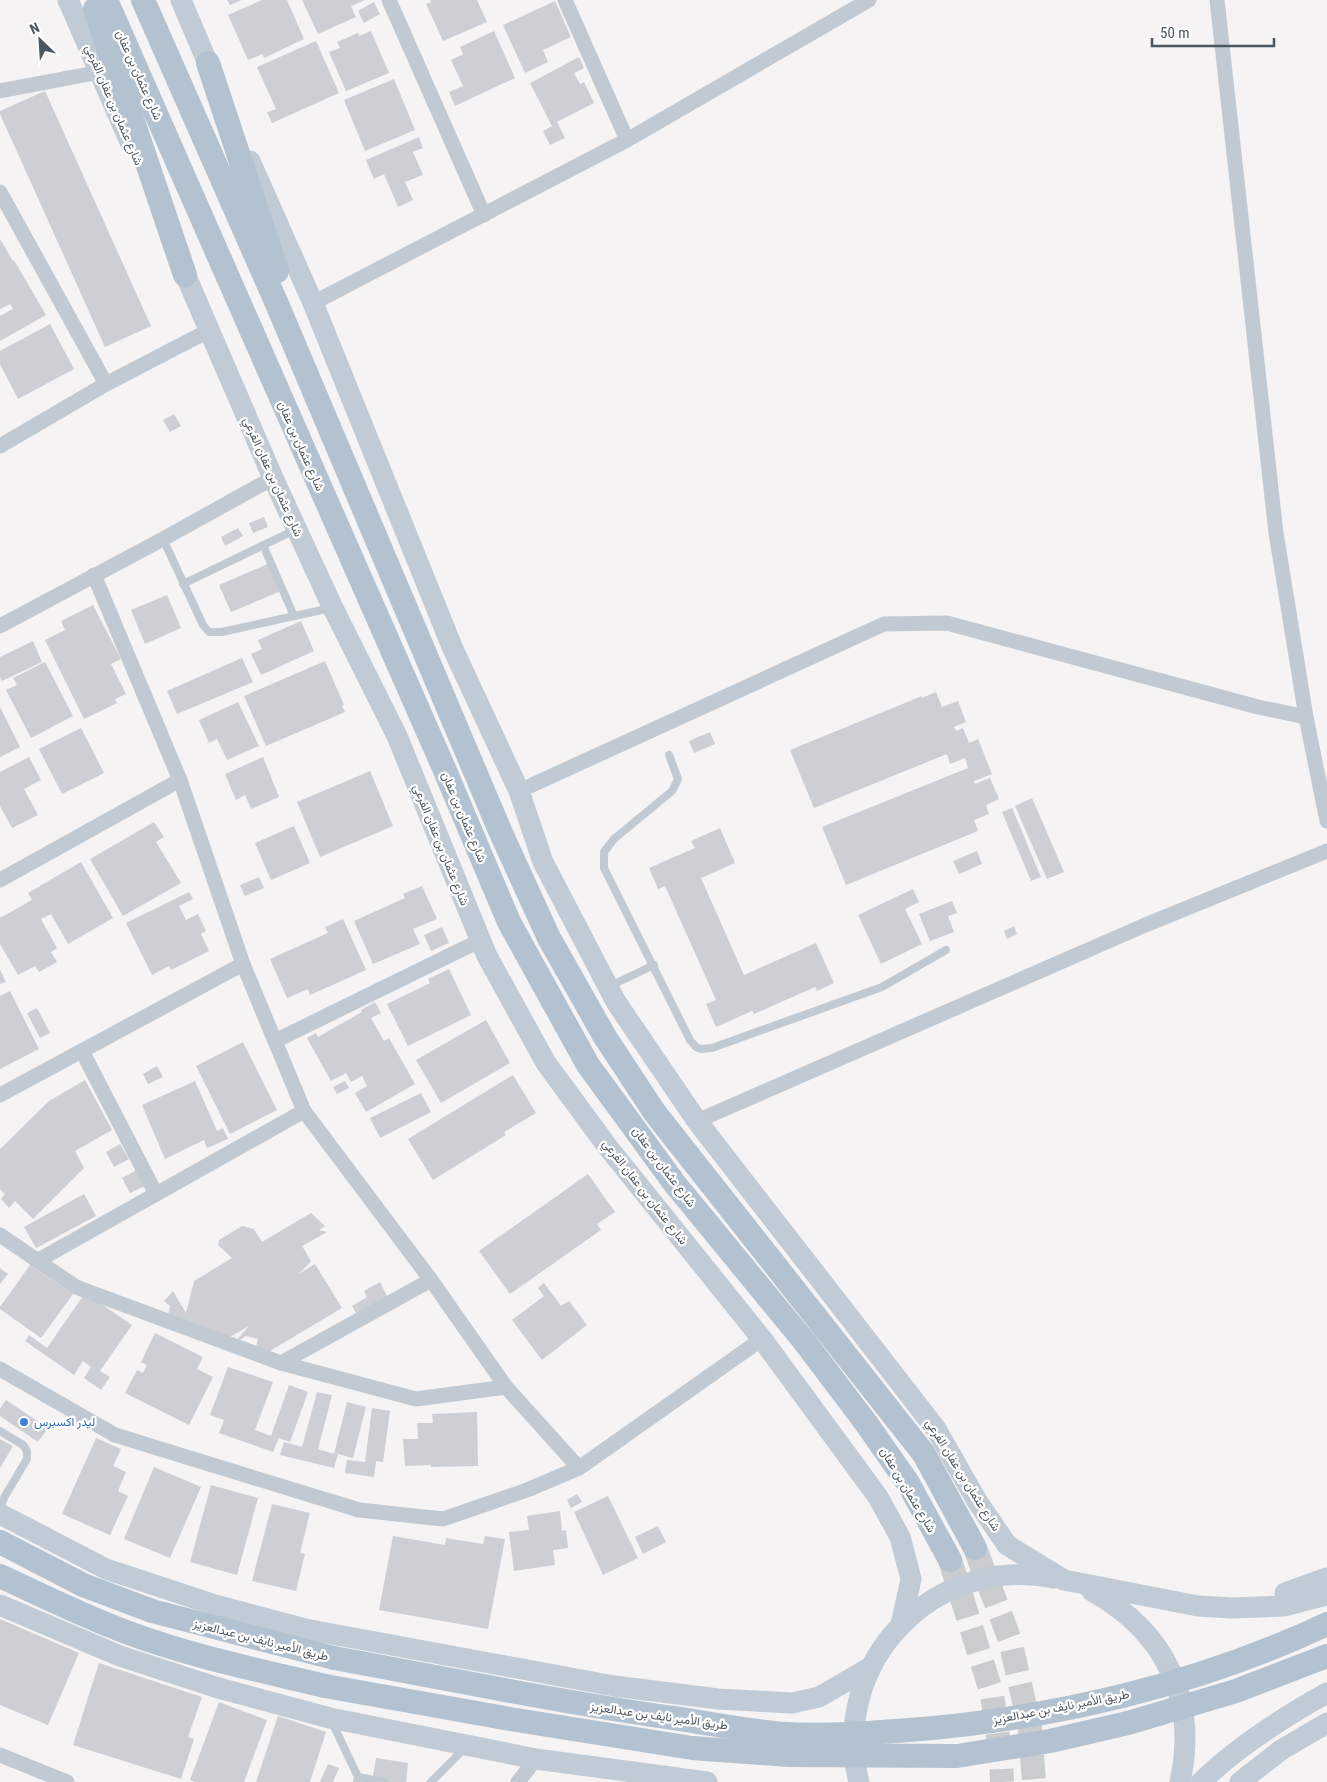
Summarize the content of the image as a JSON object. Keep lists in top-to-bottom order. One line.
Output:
{"streets":{"main road":["شارع عثمان بن عفان","شارع عثمان بن عفان الفرعي","طريق الأمير نايف بن عبدالعزيز"]},"places":["ليدر اكسبرس"],"scale_bar":"50 m","north":"top left"}
